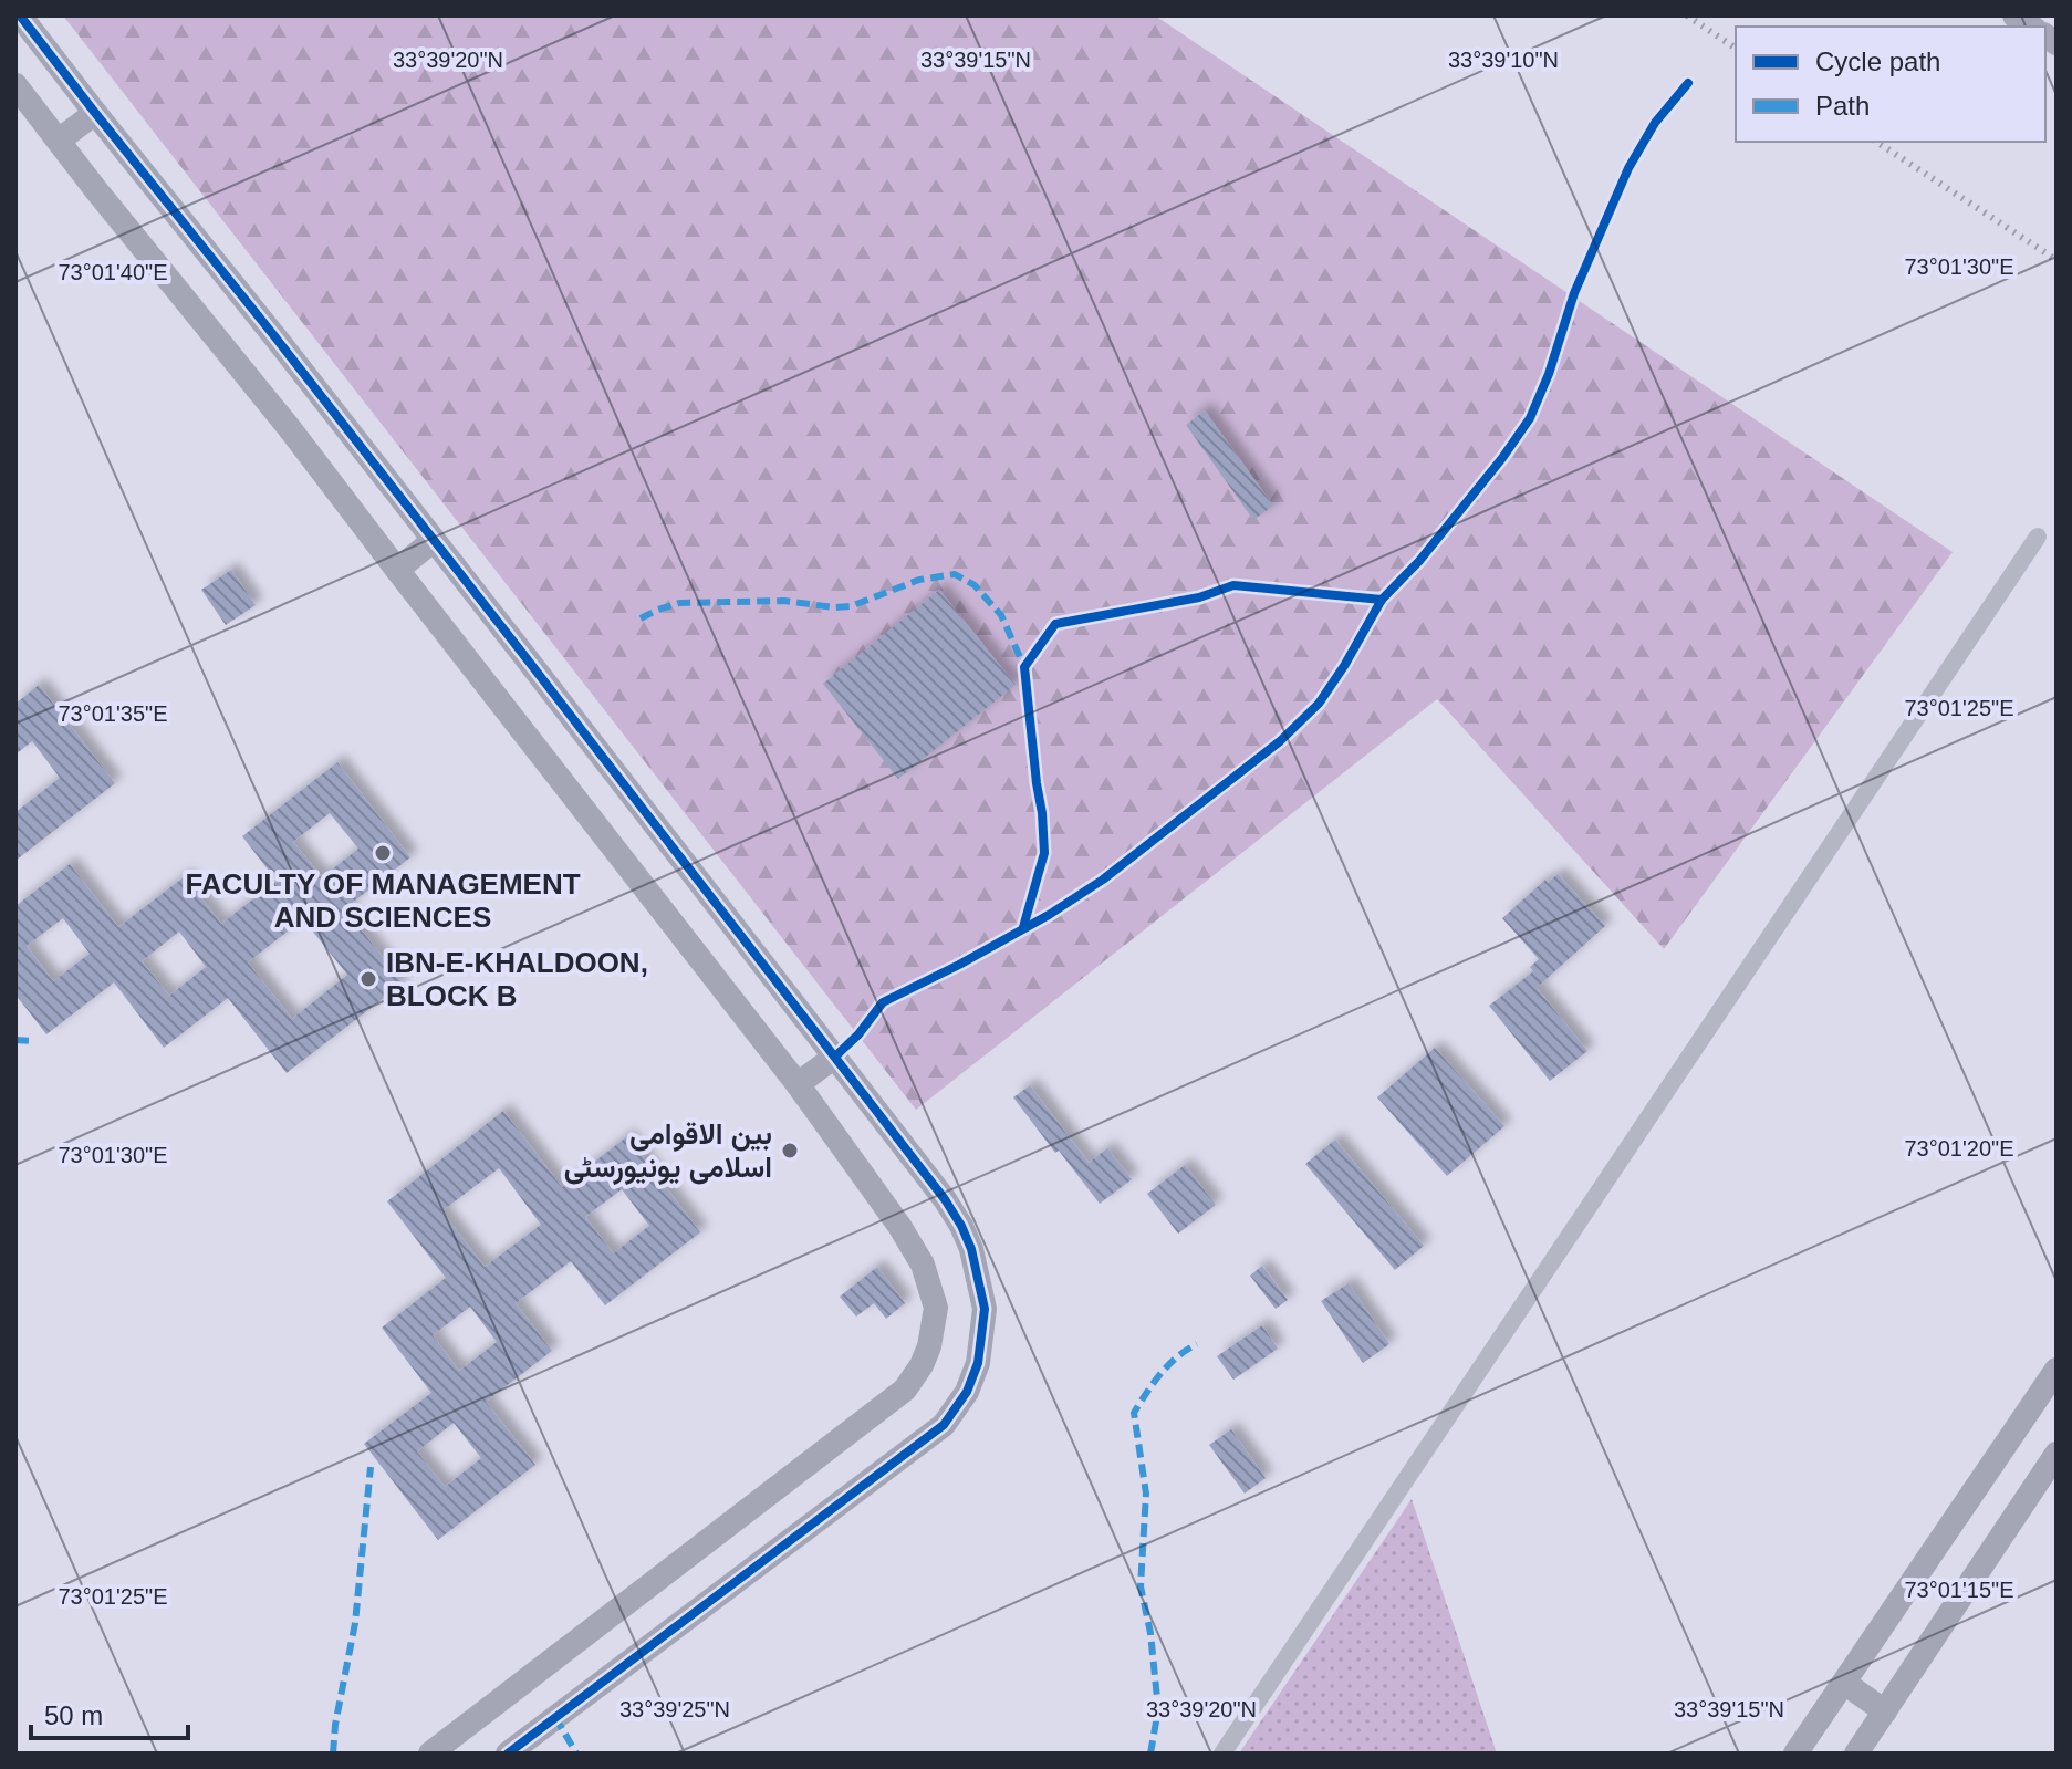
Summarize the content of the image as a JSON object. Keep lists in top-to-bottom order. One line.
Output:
{"places":["FACULTY OF MANAGEMENT AND SCIENCES","IBN-E-KHALDOON, BLOCK B","بین الاقوامی اسلامی یونیورسٹی"],"legend":["Cycle path","Path"],"scale_bar":"50 m","coordinates":["33°39'20\"N","33°39'15\"N","33°39'10\"N","73°01'30\"E","73°01'40\"E","73°01'25\"E","73°01'35\"E","73°01'20\"E","73°01'15\"E","33°39'25\"N"]}
